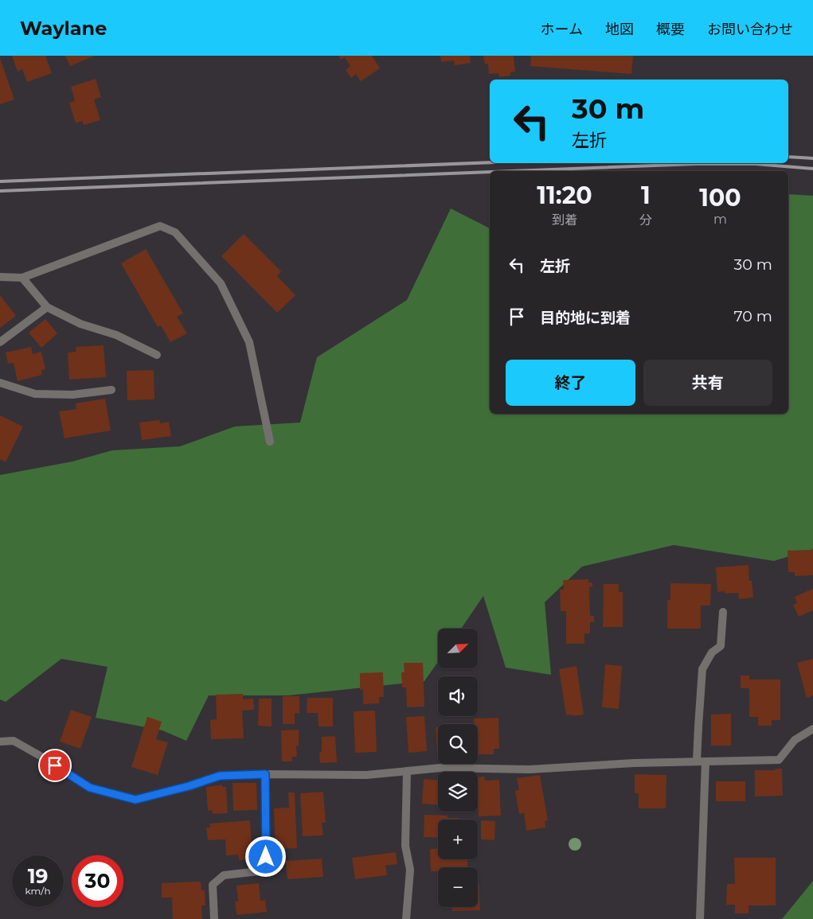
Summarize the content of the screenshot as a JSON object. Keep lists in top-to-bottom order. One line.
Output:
{"north":"top right","page":{"header":"Waylane","nav":["ホーム","地図","概要","お問い合わせ"],"turn":["30 m","左折"],"eta":["11:20","到着","1","分","100","m"],"list":[{"name":"左折","value":"30 m"},{"name":"目的地に到着","value":"70 m"}],"buttons":["終了","共有"],"map_buttons":["+","−"],"speed":"19 km/h","limit":"30"}}
